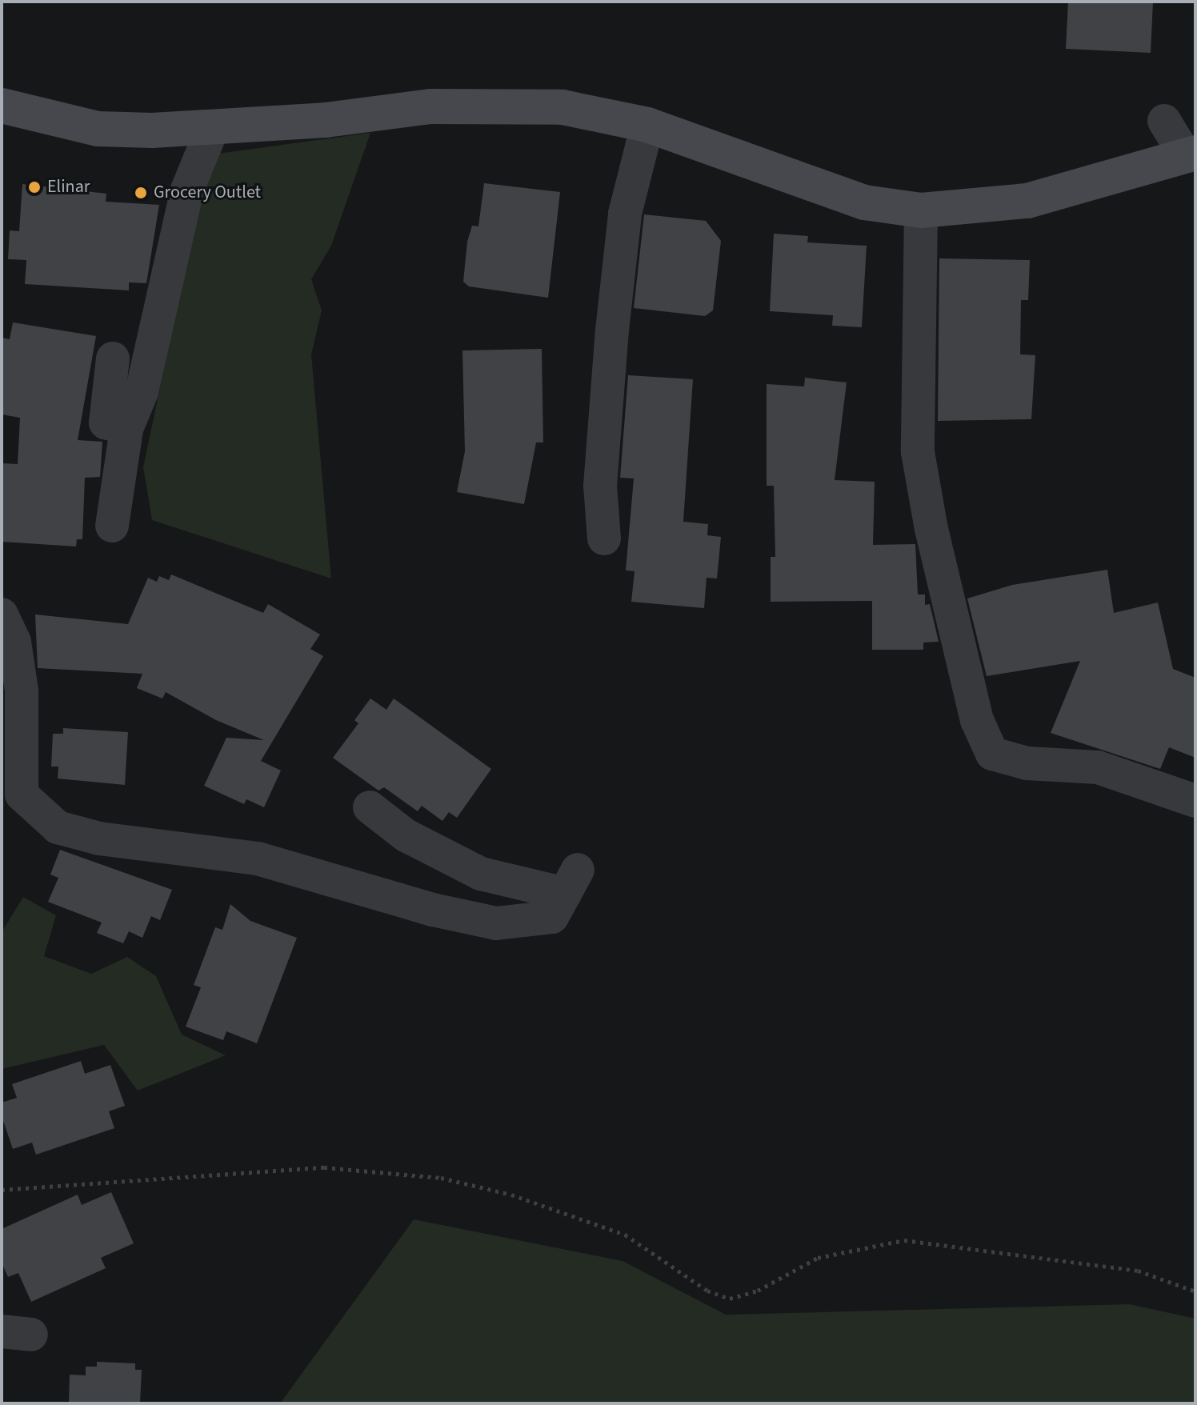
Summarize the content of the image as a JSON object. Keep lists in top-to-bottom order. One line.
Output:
{"places":["Elinar","Grocery Outlet"]}
